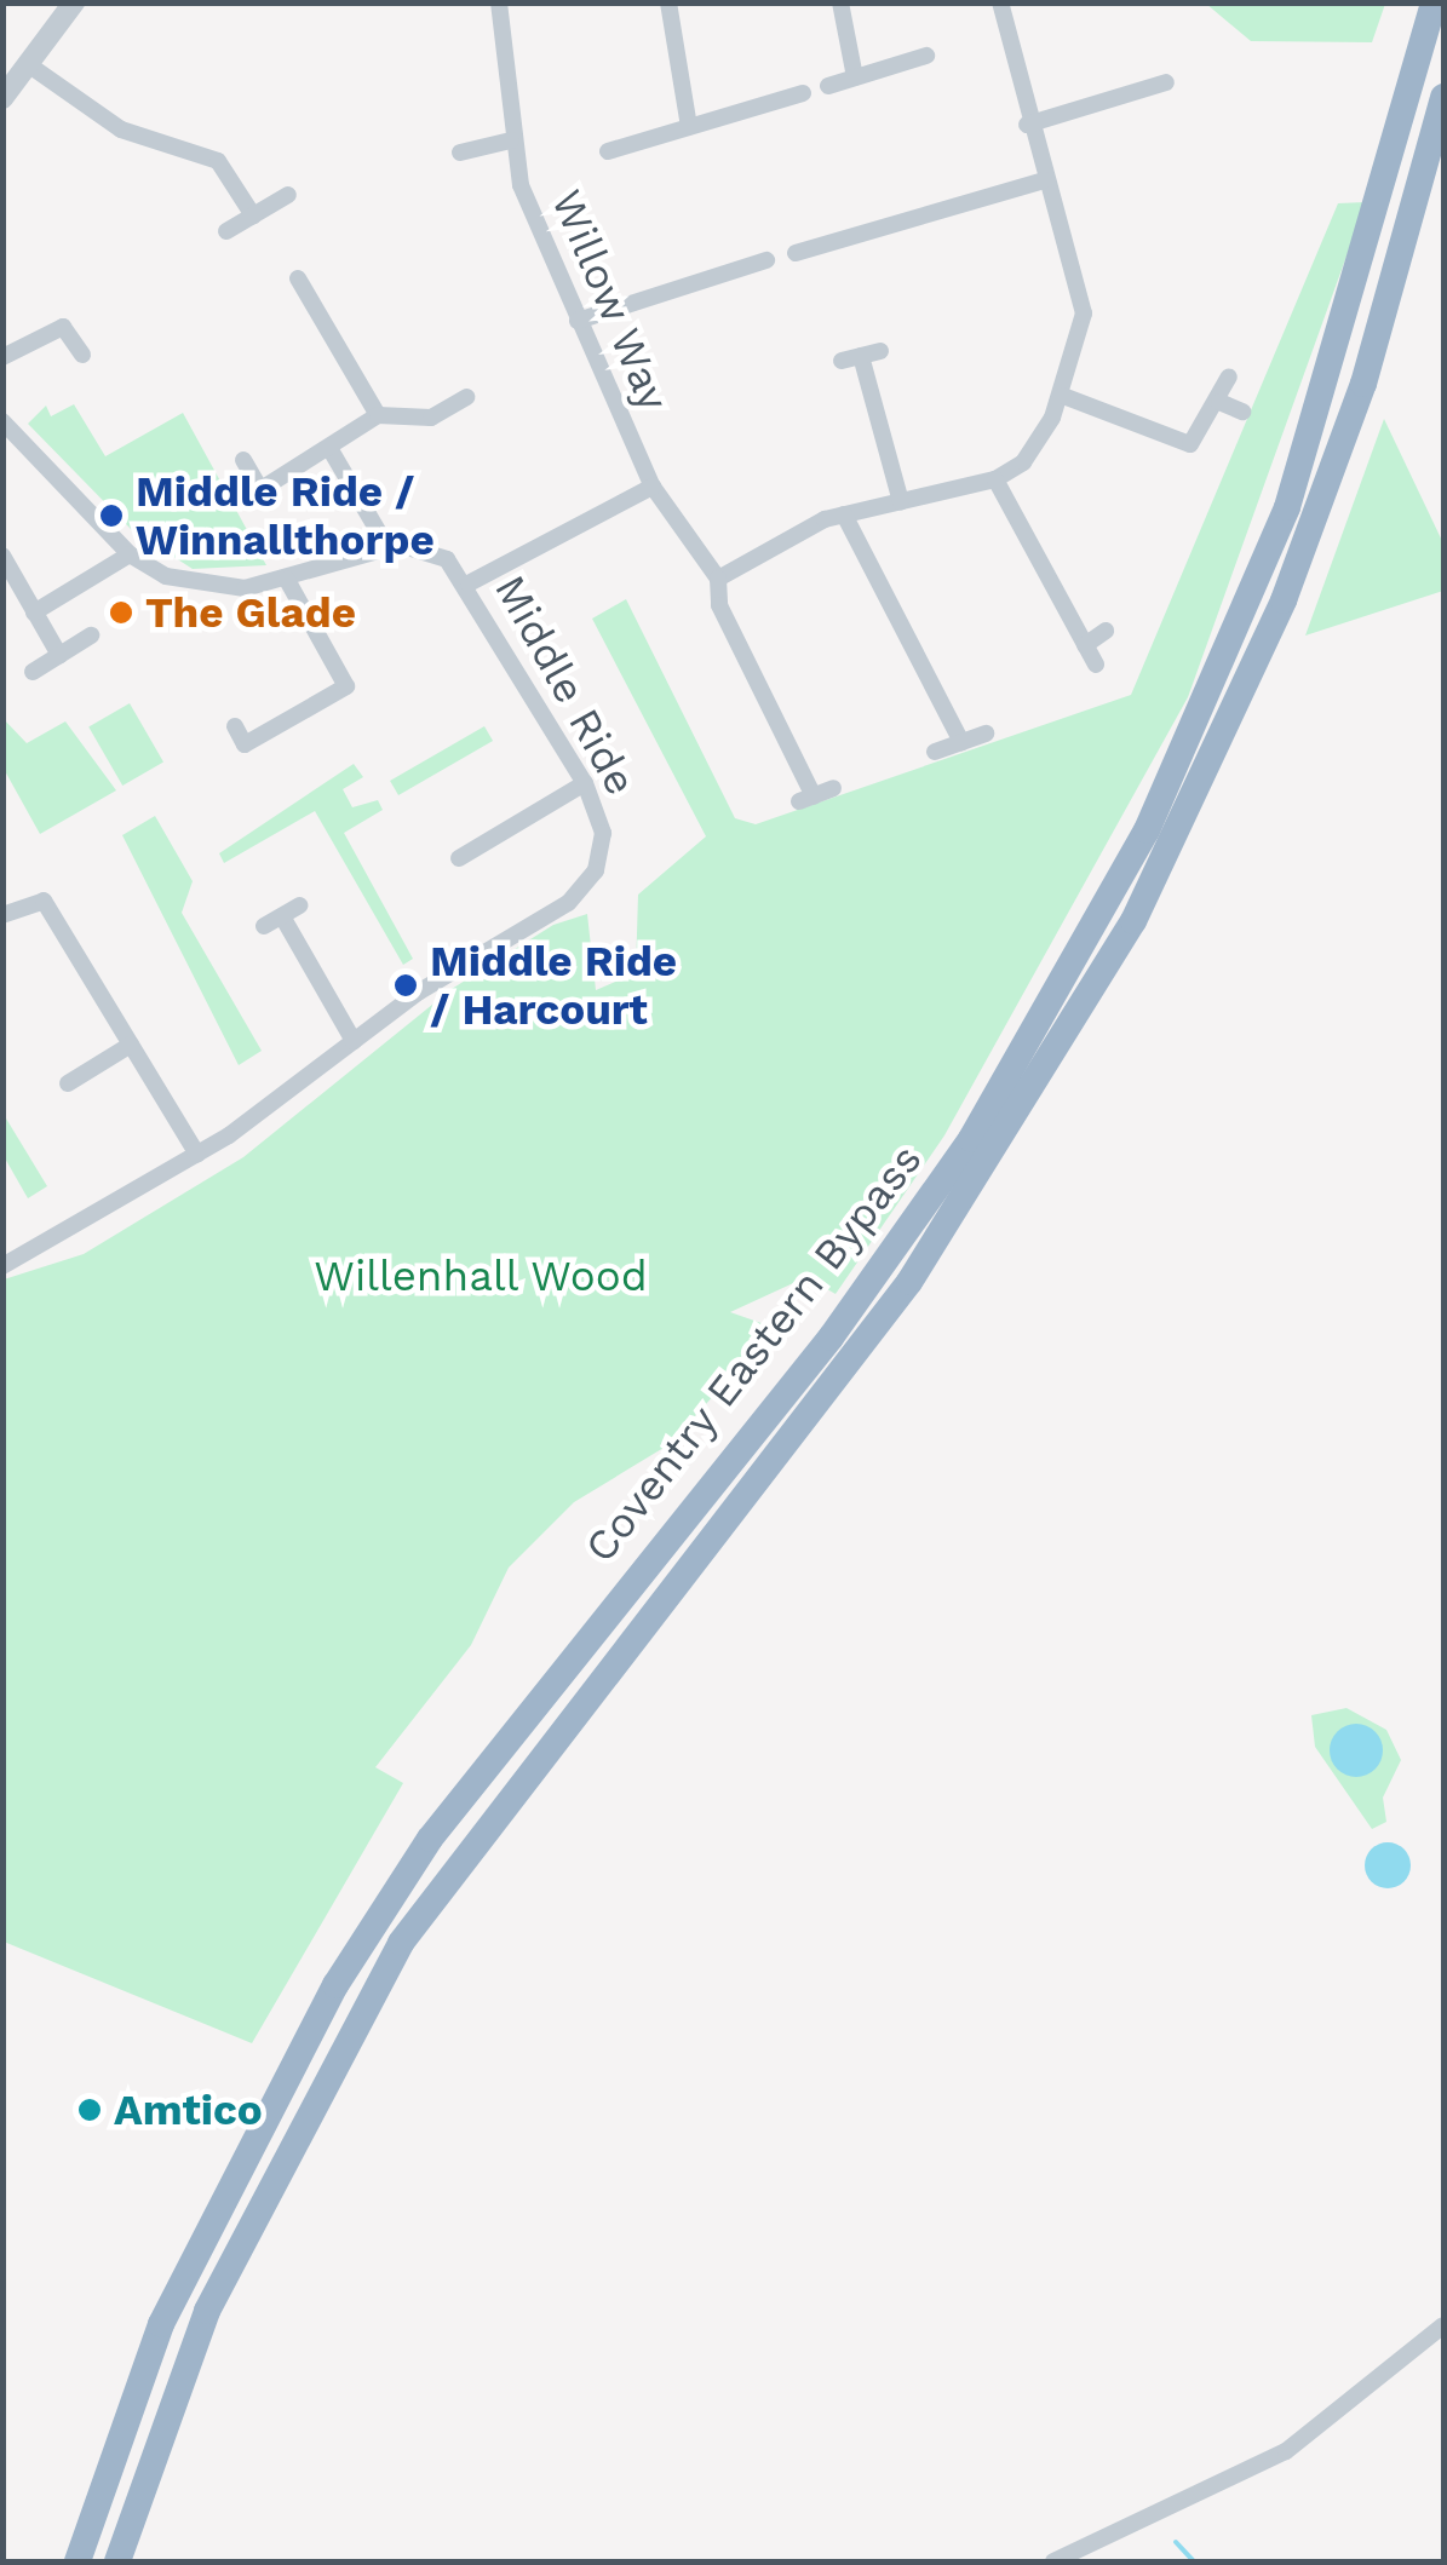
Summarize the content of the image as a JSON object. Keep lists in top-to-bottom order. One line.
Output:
{"streets":{"highway":["Coventry Eastern Bypass"],"street":["Willow Way","Middle Ride"]},"parks":["Willenhall Wood"],"places":["Middle Ride / Winnallthorpe","The Glade","Middle Ride / Harcourt","Amtico"]}
